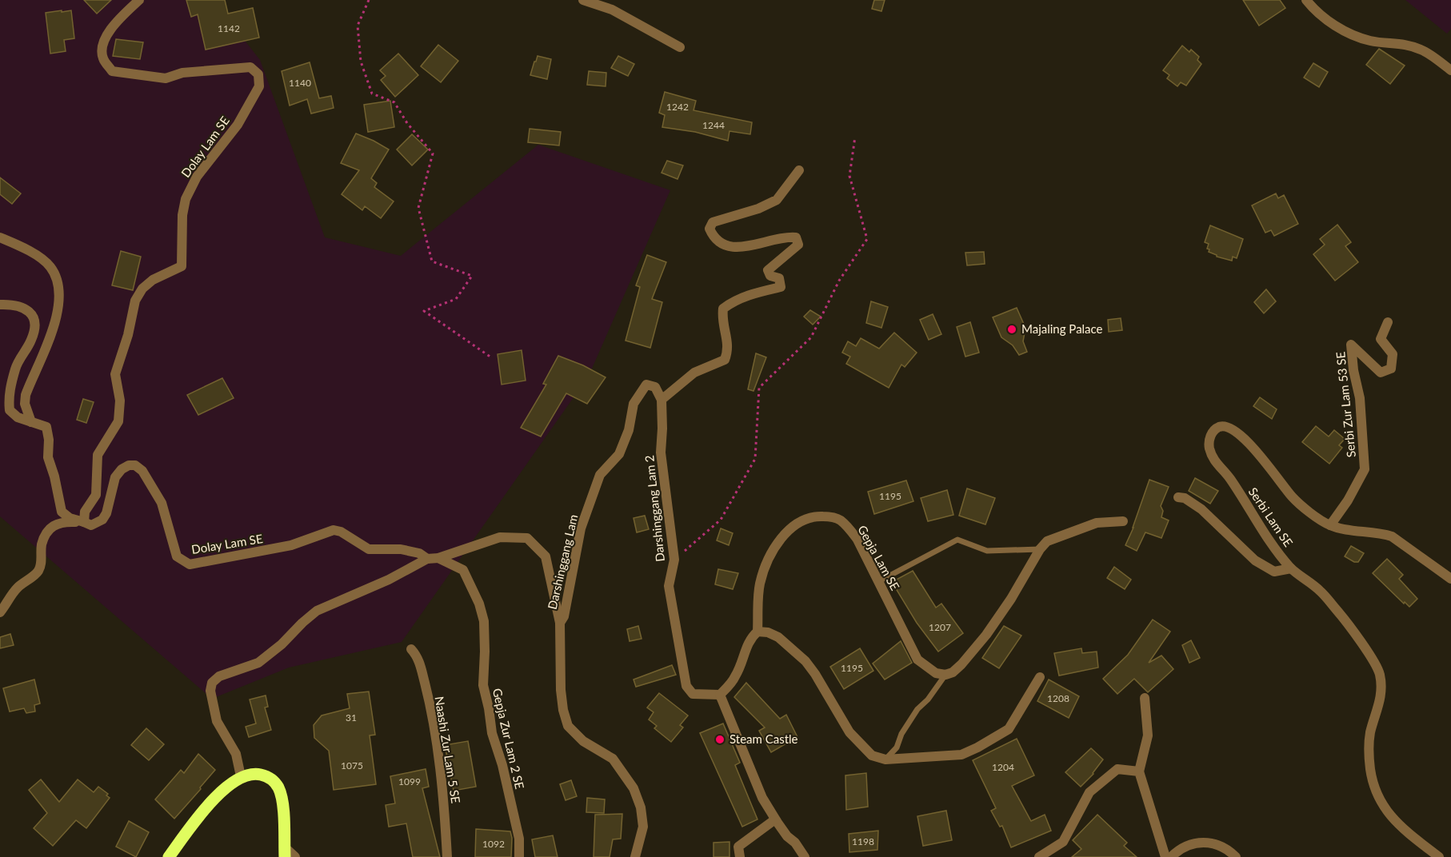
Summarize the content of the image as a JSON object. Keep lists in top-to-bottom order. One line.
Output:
{"streets":{"street":["Dolay Lam SE","Serbi Zur Lam 53 SE","Darshinggang Lam 2","Serbi Lam SE","Gepja Lam SE","Darshinggang Lam","Gepja Zur Lam 2 SE","Naashi Zur Lam 5 SE"]},"crossings":[["Serbi Zur Lam 53 SE","Serbi Lam SE"],["Darshinggang Lam 2","Darshinggang Lam"]],"places":["Majaling Palace","Steam Castle"],"house_numbers":["1142","1140","1242","1244","1195","1207","1195","1208","31","1075","1204","1099","1198","1092"]}
